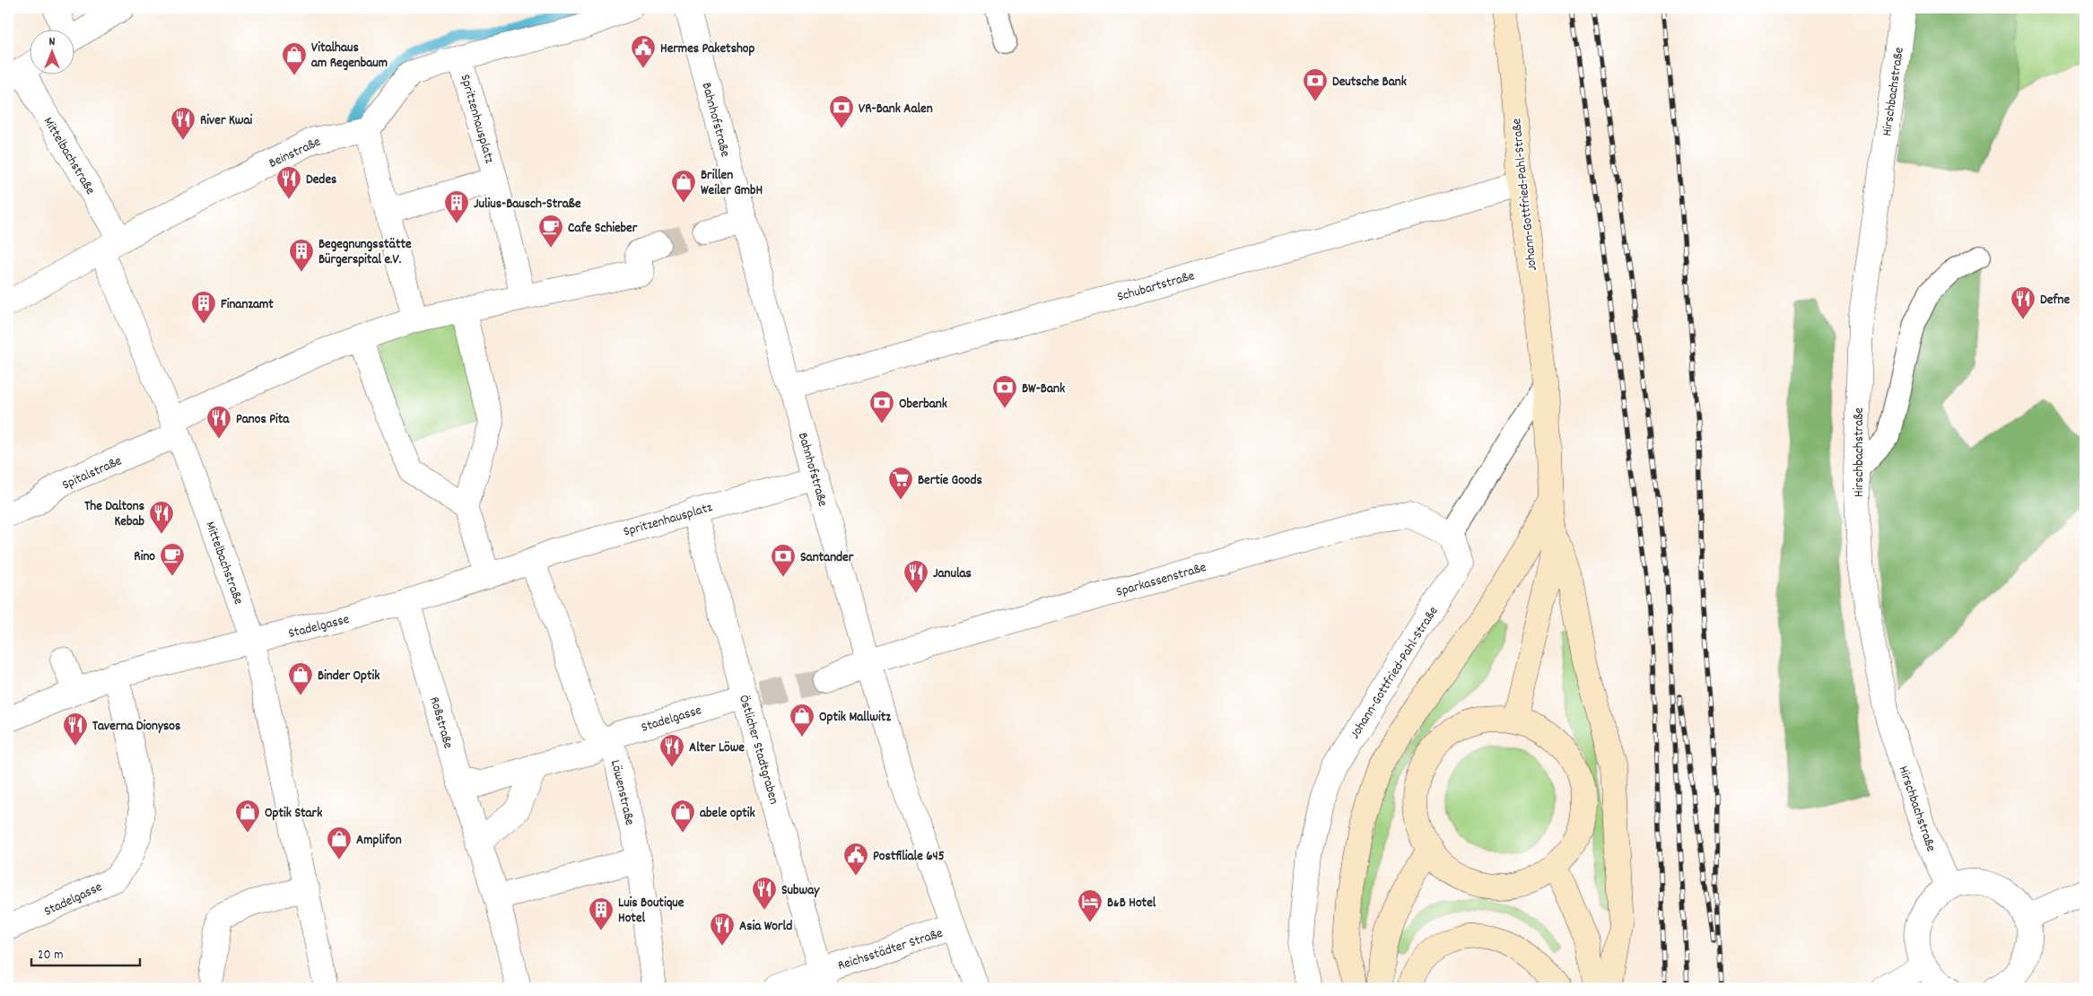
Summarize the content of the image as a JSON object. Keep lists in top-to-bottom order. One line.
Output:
{"streets":{"main road":["Johann-Gottfried-Pahl-Straße"],"street":["Hirschbachstraße","Spritzenhausplatz","Bahnhofstraße","Beinstraße","Mittelbachstraße","Schubartstraße","Spitalstraße","Sparkassenstraße","Stadelgasse","Roßstraße","Östlicher Stadtgraben","Löwenstraße","Reichsstädter Straße"]},"crossings":[["Spritzenhausplatz","Bahnhofstraße"],["Spritzenhausplatz","Stadelgasse"],["Spritzenhausplatz","Östlicher Stadtgraben"],["Spritzenhausplatz","Löwenstraße"],["Bahnhofstraße","Schubartstraße"],["Bahnhofstraße","Sparkassenstraße"],["Bahnhofstraße","Reichsstädter Straße"],["Beinstraße","Mittelbachstraße"],["Mittelbachstraße","Spitalstraße"],["Mittelbachstraße","Stadelgasse"],["Johann-Gottfried-Pahl-Straße","Schubartstraße"],["Johann-Gottfried-Pahl-Straße","Sparkassenstraße"],["Stadelgasse","Roßstraße"],["Stadelgasse","Östlicher Stadtgraben"],["Stadelgasse","Löwenstraße"],["Östlicher Stadtgraben","Reichsstädter Straße"]],"places":{"public building":["Hermes Paketshop","Postfiliale 645"],"shop":["Vitalhaus am Regenbaum","Brillen Weiler GmbH","Binder Optik","Optik Mallwitz","Optik Stark","abele optik","Amplifon"],"bank":["Deutsche Bank","VR-Bank Aalen","BW-Bank","Oberbank","Santander"],"restaurant":["River Kwai","Dedes","Defne","Panos Pita","The Daltons Kebab","Janulas","Taverna Dionysos","Alter Löwe","Subway","Asia World"],"building":["Julius-Bausch-Straße","Begegnungsstätte Bürgerspital e.V.","Finanzamt","Luis Boutique Hotel"],"cafe":["Cafe Schieber","Rino"],"supermarket":["Bertie Goods"],"hotel":["B&B Hotel"]},"scale_bar":"20 m","north":"top"}
